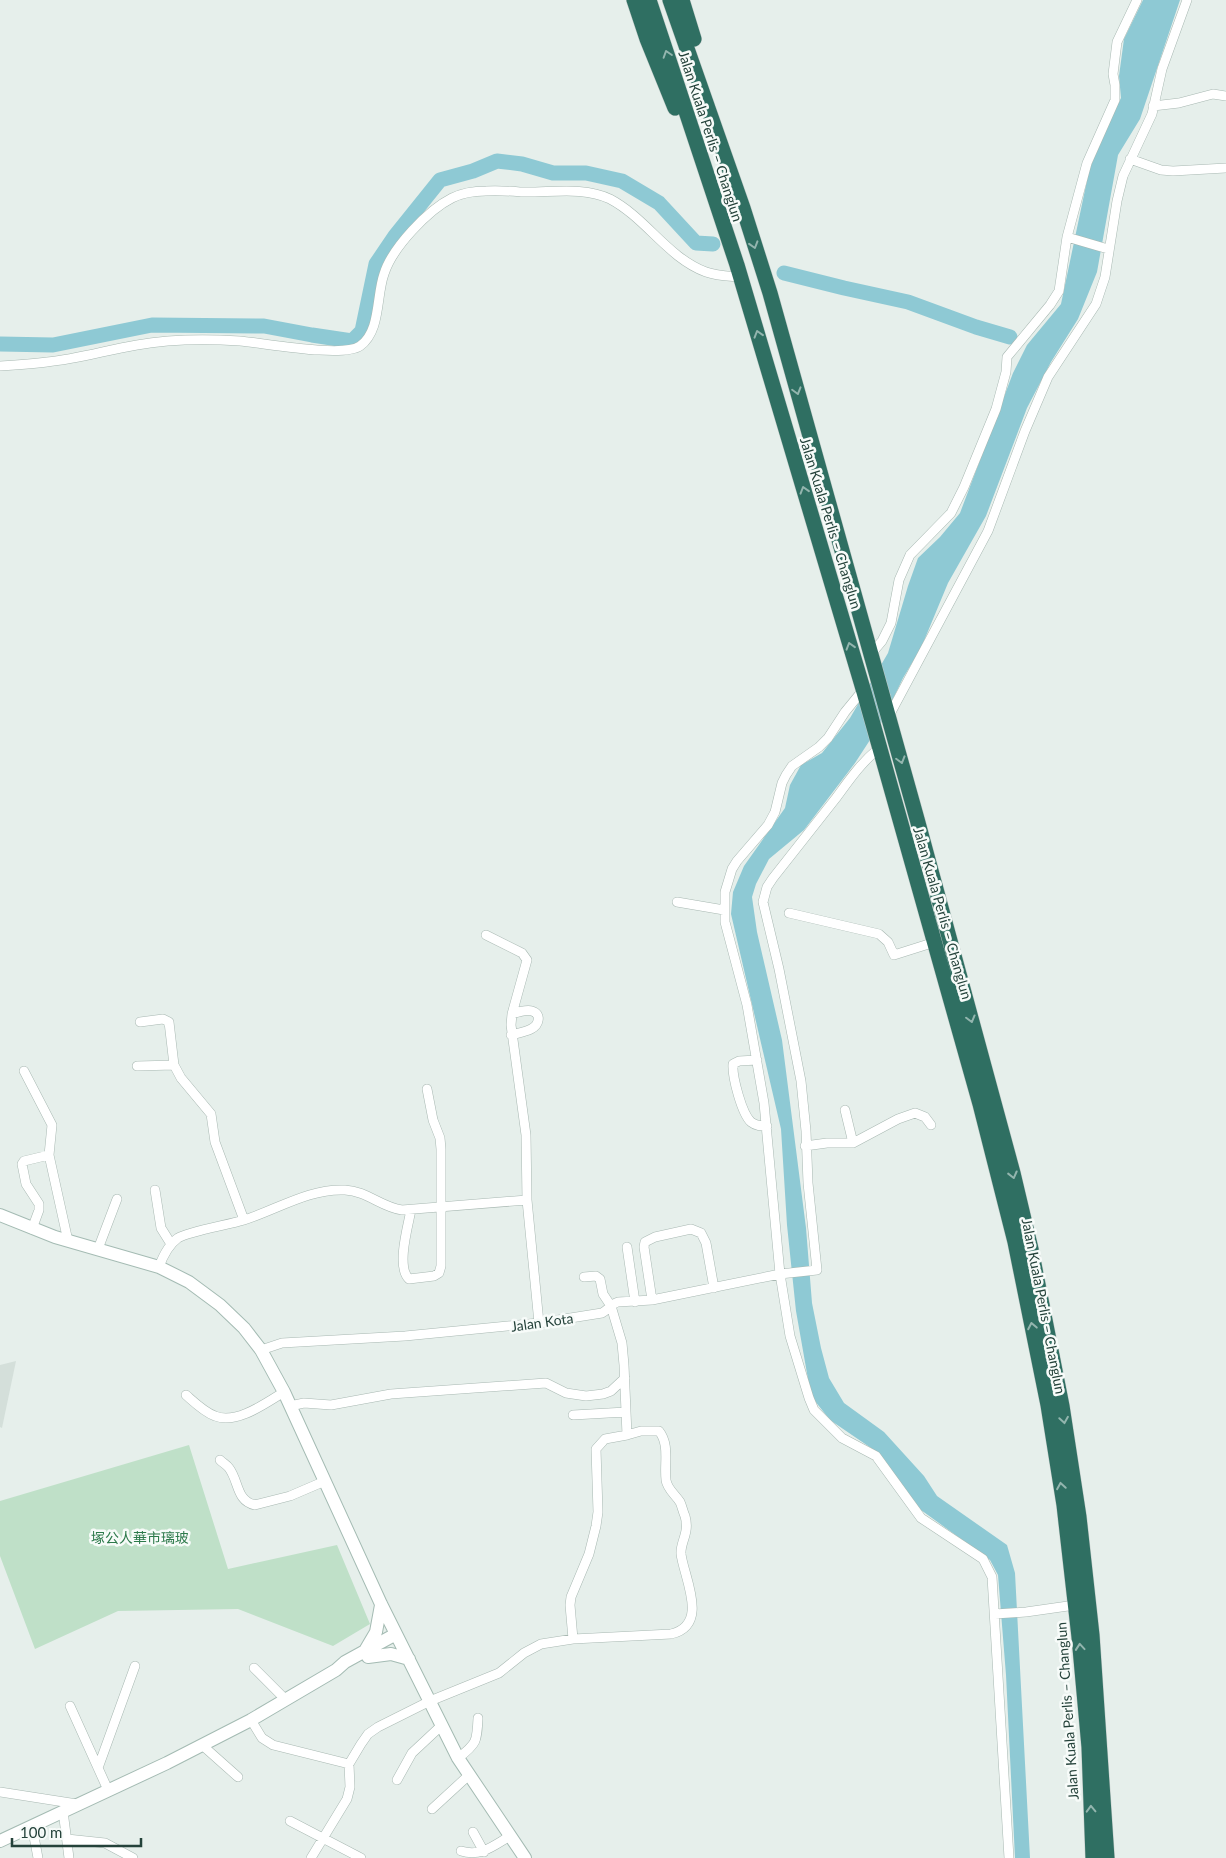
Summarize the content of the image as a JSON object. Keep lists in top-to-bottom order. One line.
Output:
{"streets":{"highway":["Jalan Kuala Perlis – Changlun"],"street":["Jalan Kota"]},"parks":["塚公人華市璃玻"],"scale_bar":"100 m"}
